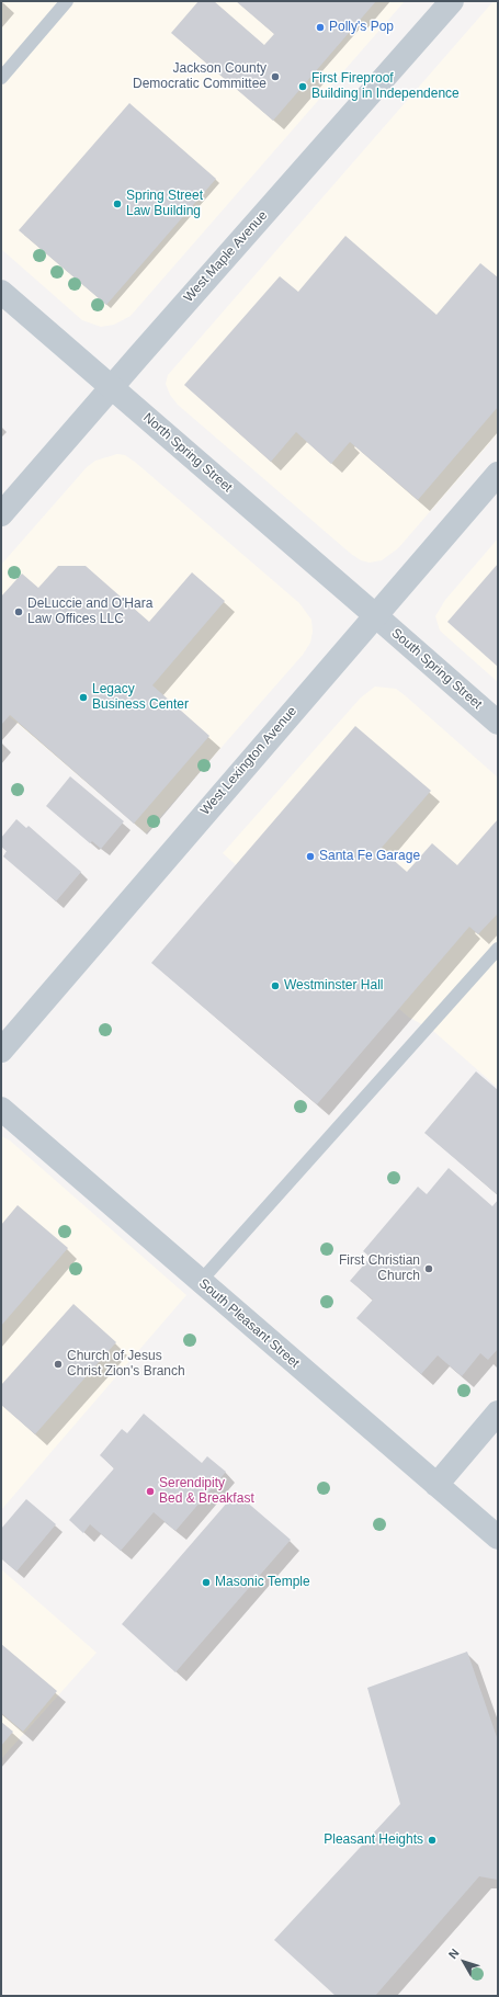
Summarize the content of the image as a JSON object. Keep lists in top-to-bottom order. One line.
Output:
{"streets":{"street":["West Maple Avenue","North Spring Street","South Spring Street","West Lexington Avenue","South Pleasant Street"]},"crossings":[["West Maple Avenue","North Spring Street"],["North Spring Street","South Spring Street"],["North Spring Street","West Lexington Avenue"],["South Spring Street","West Lexington Avenue"]],"places":["Polly's Pop","Jackson County Democratic Committee","First Fireproof Building in Independence","Spring Street Law Building","DeLuccie and O'Hara Law Offices LLC","Legacy Business Center","Santa Fe Garage","Westminster Hall","First Christian Church","Church of Jesus Christ Zion's Branch","Serendipity Bed & Breakfast","Masonic Temple","Pleasant Heights"],"north":"top left"}
